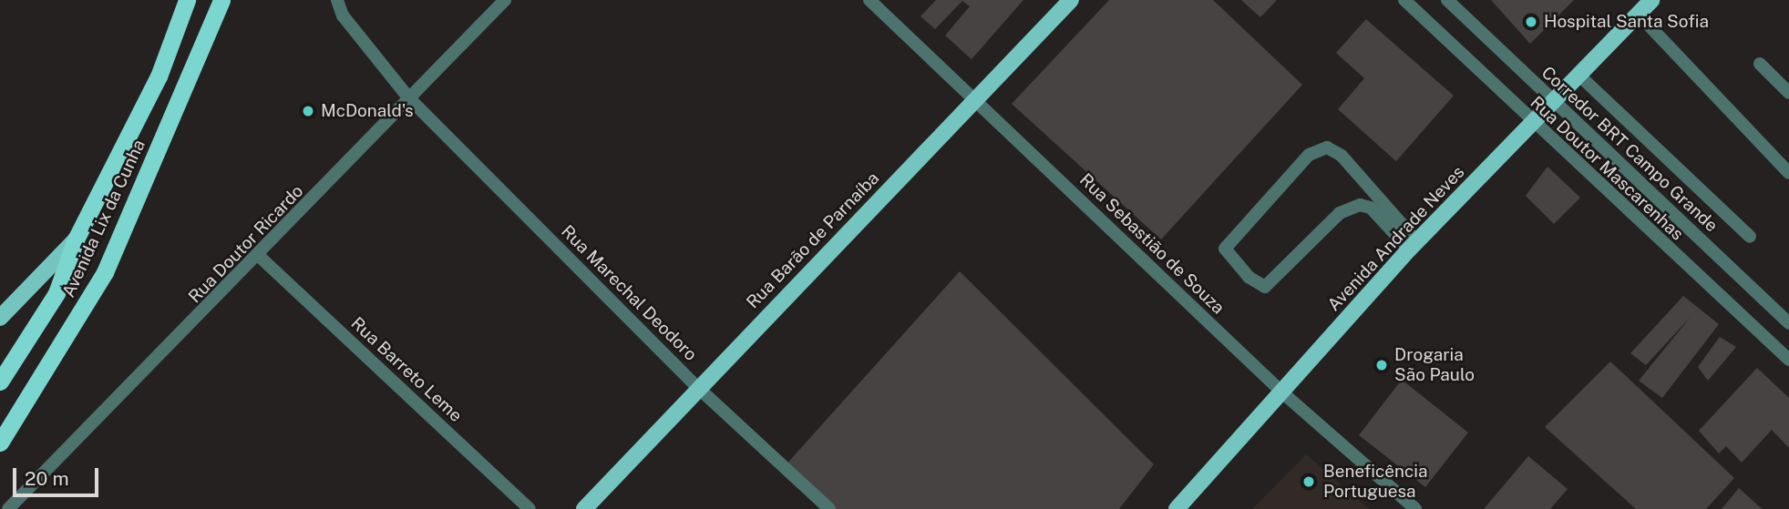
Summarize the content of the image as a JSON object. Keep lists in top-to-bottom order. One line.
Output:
{"streets":{"highway":["Avenida Lix da Cunha"],"main road":["Avenida Andrade Neves","Rua Barão de Parnaíba"],"street":["Corredor BRT Campo Grande","Rua Doutor Mascarenhas","Rua Doutor Ricardo","Rua Sebastião de Souza","Rua Marechal Deodoro","Rua Barreto Leme"]},"crossings":[["Corredor BRT Campo Grande","Avenida Andrade Neves"],["Rua Doutor Mascarenhas","Avenida Andrade Neves"],["Avenida Andrade Neves","Rua Sebastião de Souza"],["Rua Barão de Parnaíba","Rua Sebastião de Souza"],["Rua Barão de Parnaíba","Rua Marechal Deodoro"],["Rua Doutor Ricardo","Rua Marechal Deodoro"],["Rua Doutor Ricardo","Rua Barreto Leme"]],"places":["Hospital Santa Sofia","McDonald's","Drogaria São Paulo","Beneficência Portuguesa"],"scale_bar":"20 m"}
